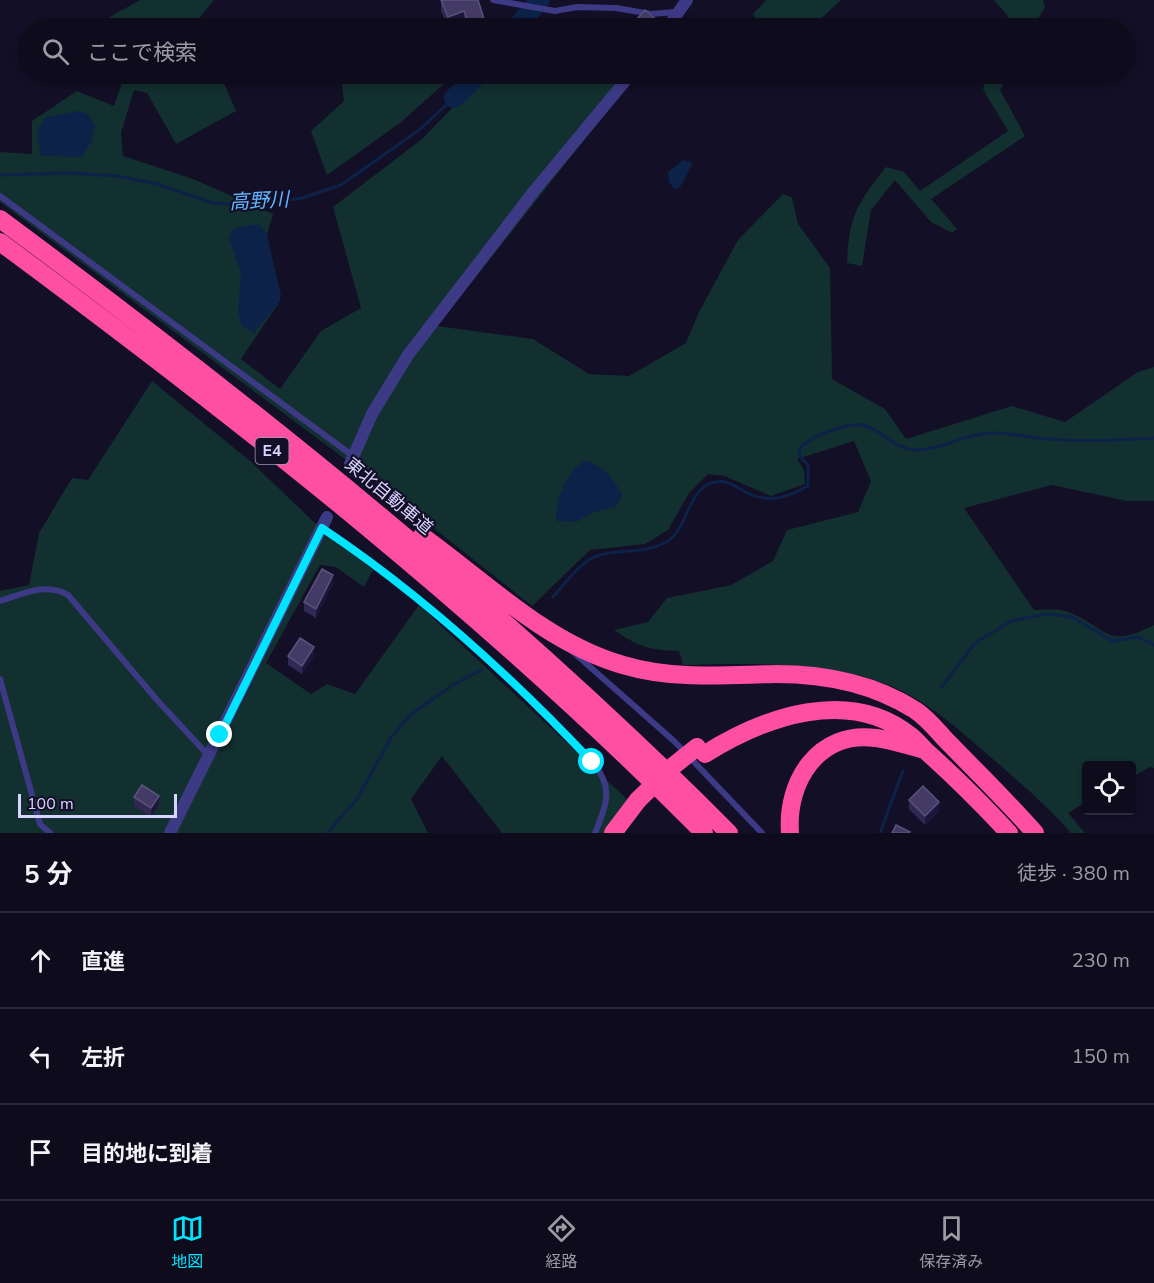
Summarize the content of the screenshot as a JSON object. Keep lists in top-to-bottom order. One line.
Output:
{"streets":{"highway":["E4","東北自動車道"]},"water":["高野川"],"scale_bar":"100 m","page":{"search":"ここで検索","scale":"100 m","heading":["5 分","徒歩 · 380 m"],"list":[["直進","230 m"],["左折","150 m"],"目的地に到着"],"nav":["地図","経路","保存済み"]}}
